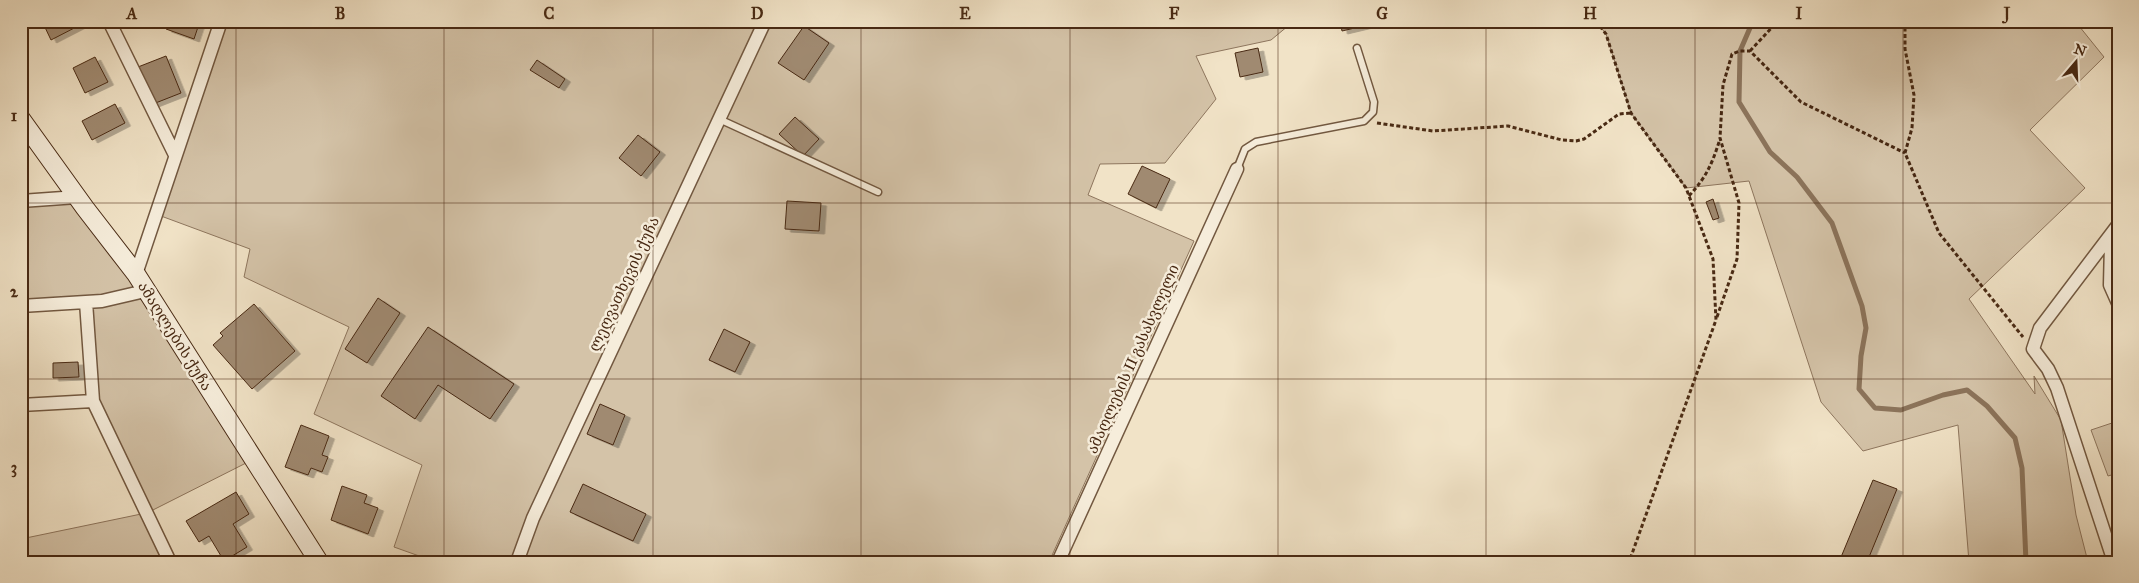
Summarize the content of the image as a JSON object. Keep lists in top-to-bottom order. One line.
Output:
{"streets":{"street":["ლეღვათხევის ქუჩა","ამაღლების ქუჩა","ამაღლების II გასასვლელი"]},"north":"top","grid":{"columns":["A","B","C","D","E","F","G","H","I","J"],"rows":["1","2","3"]}}
